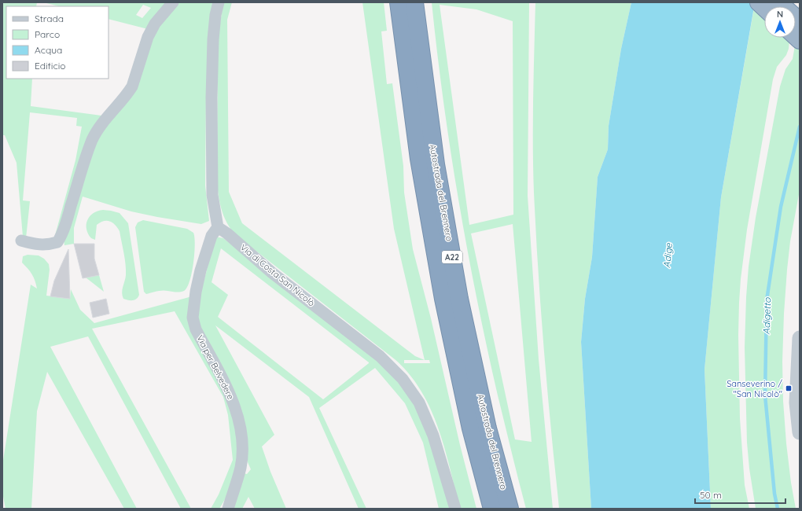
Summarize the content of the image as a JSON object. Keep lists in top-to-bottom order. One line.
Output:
{"streets":{"highway":["Autostrada del Brennero","A22"],"street":["Via di Costa San Nicolò","Via per Belvedere"]},"crossings":[["Via di Costa San Nicolò","Via per Belvedere"]],"water":["Adige","Adigetto"],"places":{"transit":["Sanseverino / \"San Nicolò\""]},"legend":["Strada","Parco","Acqua","Edificio"],"scale_bar":"50 m","north":"top"}
